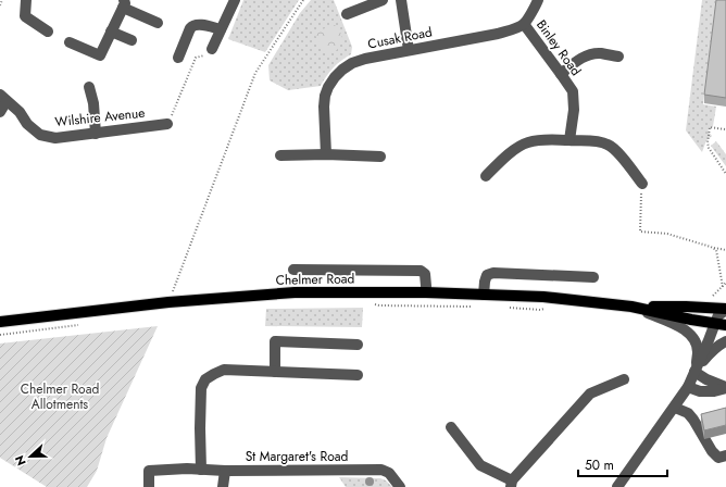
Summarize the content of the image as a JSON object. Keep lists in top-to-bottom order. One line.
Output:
{"streets":{"main road":["Chelmer Road"],"street":["Cusak Road","Binley Road","Wilshire Avenue","St Margaret's Road"]},"crossings":[["Cusak Road","Binley Road"]],"parks":["Chelmer Road Allotments"],"scale_bar":"50 m","north":"left"}
